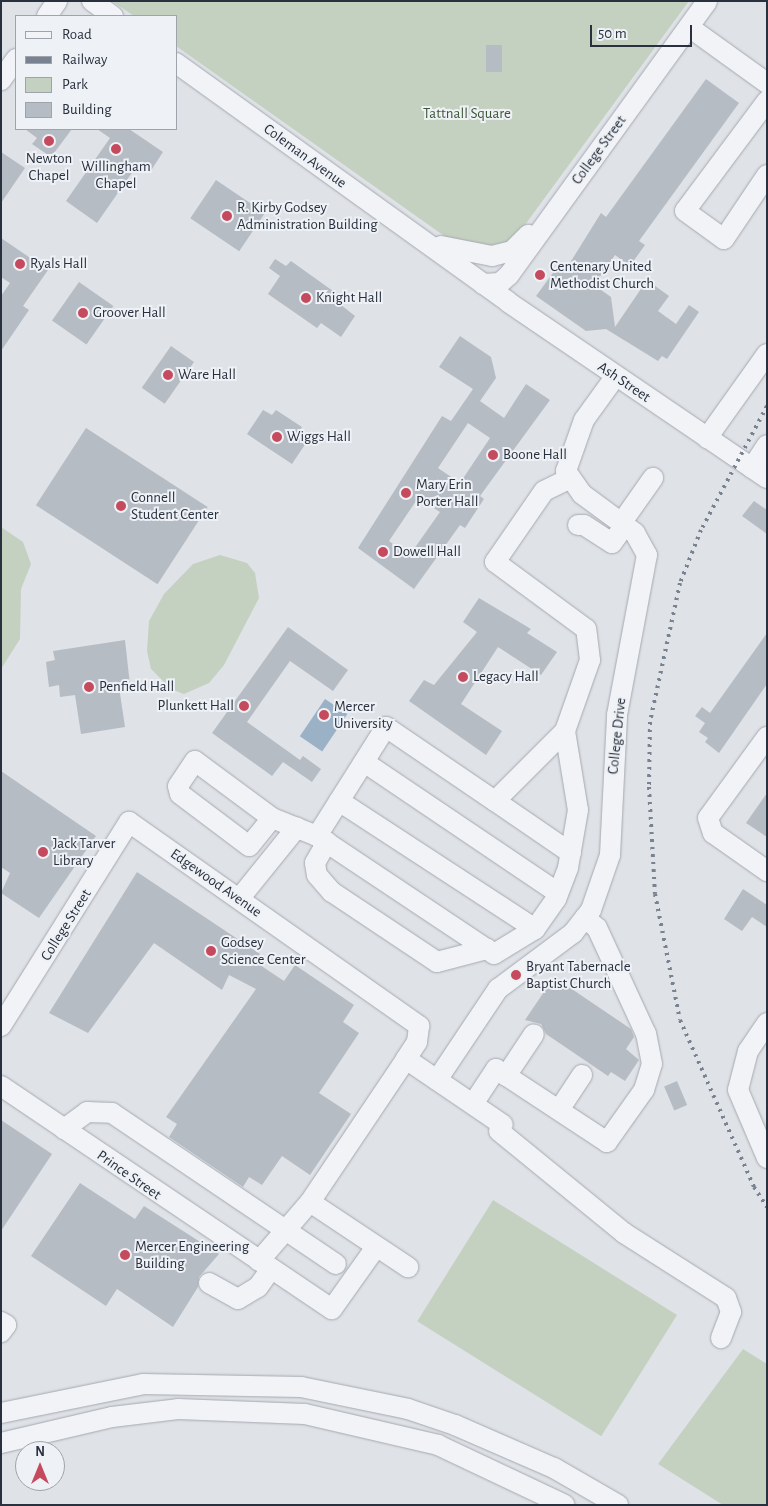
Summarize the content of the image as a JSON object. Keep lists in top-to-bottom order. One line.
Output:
{"streets":{"street":["College Street","Coleman Avenue","Ash Street","College Drive","Edgewood Avenue","Prince Street"]},"crossings":[["College Street","Coleman Avenue"],["College Street","Ash Street"],["College Street","Edgewood Avenue"],["Coleman Avenue","Ash Street"]],"parks":["Tattnall Square"],"places":["Newton Chapel","Willingham Chapel","R. Kirby Godsey Administration Building","Ryals Hall","Centenary United Methodist Church","Knight Hall","Groover Hall","Ware Hall","Wiggs Hall","Boone Hall","Mary Erin Porter Hall","Connell Student Center","Dowell Hall","Legacy Hall","Penfield Hall","Plunkett Hall","Mercer University","Jack Tarver Library","Godsey Science Center","Bryant Tabernacle Baptist Church","Mercer Engineering Building"],"legend":["Road","Railway","Park","Building"],"scale_bar":"50 m","north":"top"}
